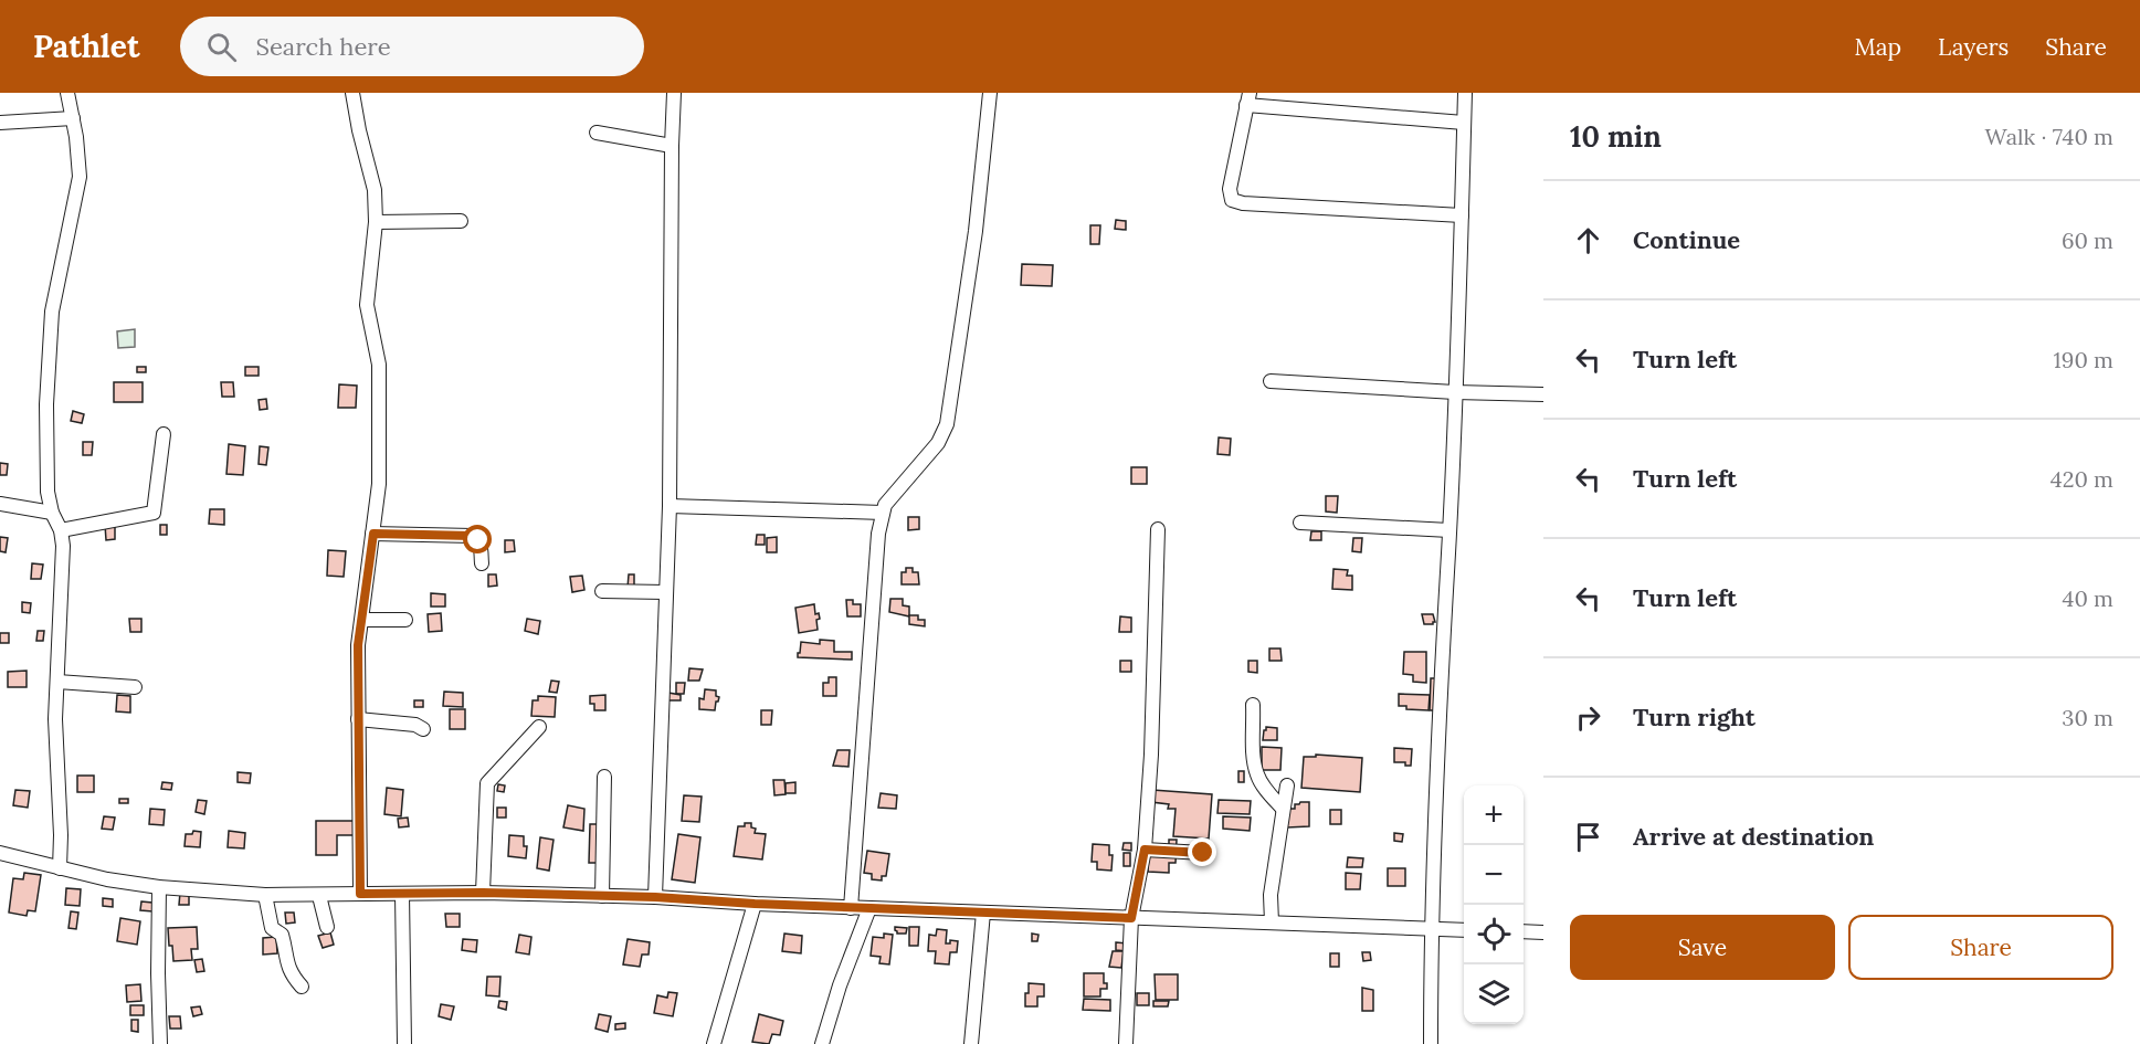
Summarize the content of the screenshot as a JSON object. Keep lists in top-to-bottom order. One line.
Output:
{"page":{"header":"Pathlet","search":"Search here","nav":["Map","Layers","Share"],"heading":["10 min","Walk · 740 m"],"list":[["Continue","60 m"],["Turn left","190 m"],["Turn left","420 m"],["Turn left","40 m"],["Turn right","30 m"],"Arrive at destination"],"map_buttons":["+","−"],"buttons":["Save","Share"]}}
